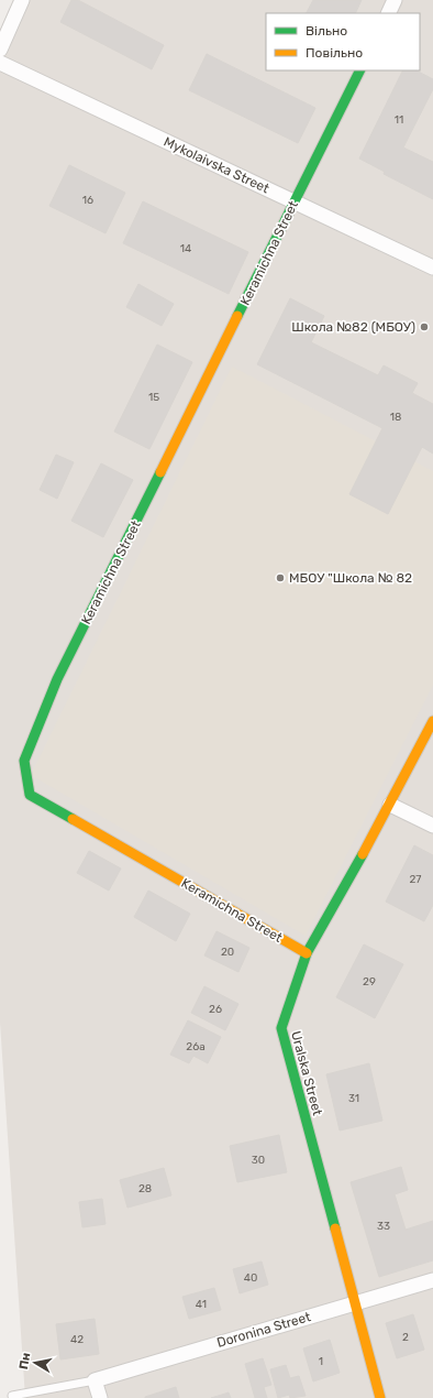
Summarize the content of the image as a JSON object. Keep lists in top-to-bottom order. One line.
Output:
{"streets":{"street":["Mykolaivska Street","Keramichna Street","Uralska Street","Doronina Street"]},"crossings":[["Mykolaivska Street","Keramichna Street"],["Keramichna Street","Uralska Street"],["Uralska Street","Doronina Street"]],"places":["Школа №82 (МБОУ)","МБОУ \"Школа № 82"],"house_numbers":["11","16","14","15","18","27","20","29","26","26а","31","30","28","33","40","41","2","42","1"],"legend":["Вільно","Повільно"],"north":"left"}
